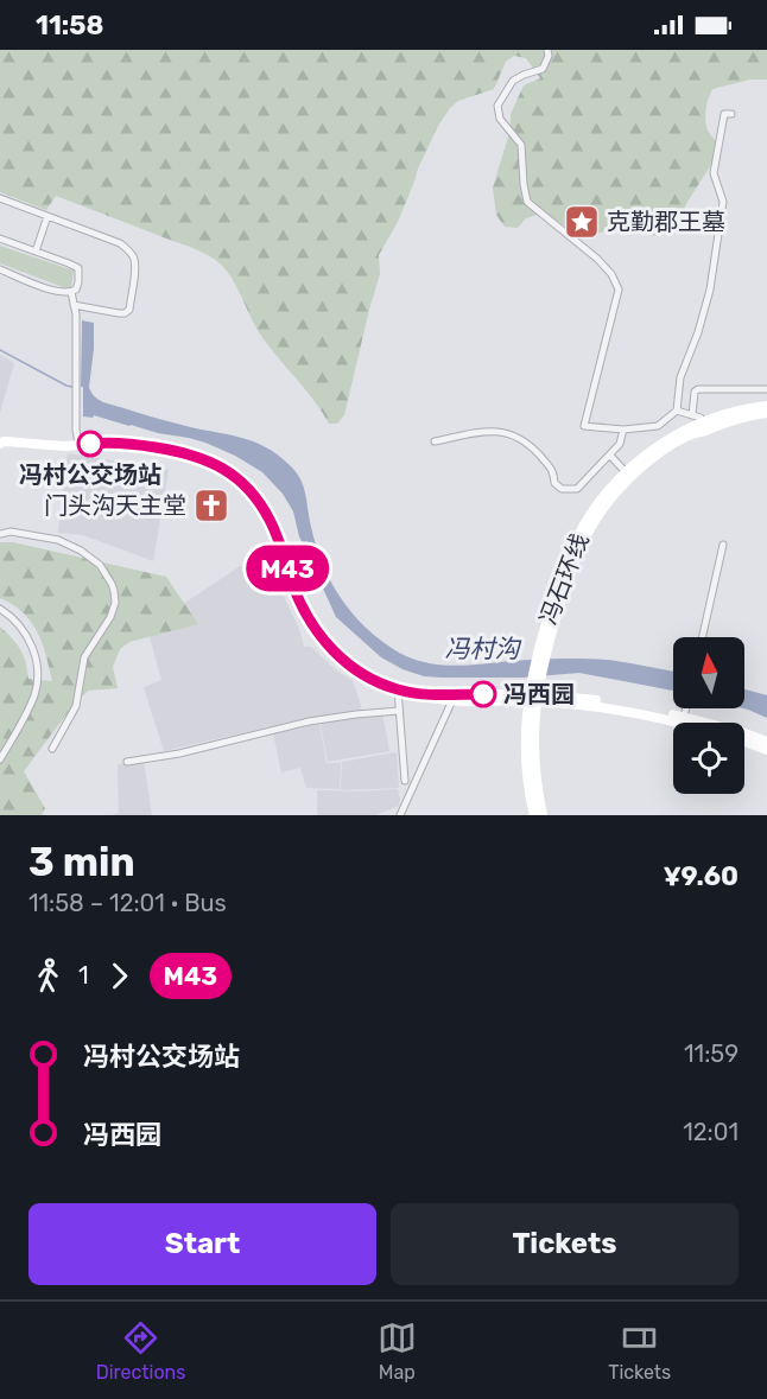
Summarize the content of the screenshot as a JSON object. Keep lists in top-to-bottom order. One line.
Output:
{"streets":{"main road":["冯石环线"]},"water":["冯村沟"],"places":{"place":["克勤郡王墓"],"other":["冯村公交场站","冯西园"],"church":["门头沟天主堂"]},"lines":["bus line M43"],"north":"top","page":{"status":"11:58","on_map":"M43","heading":["3 min","11:58 – 12:01 · Bus","¥9.60"],"legs":["1","M43"],"list":[{"name":"冯村公交场站","value":"11:59"},{"name":"冯西园","value":"12:01"}],"buttons":["Start","Tickets"],"tabs":["Directions","Map","Tickets"]}}
